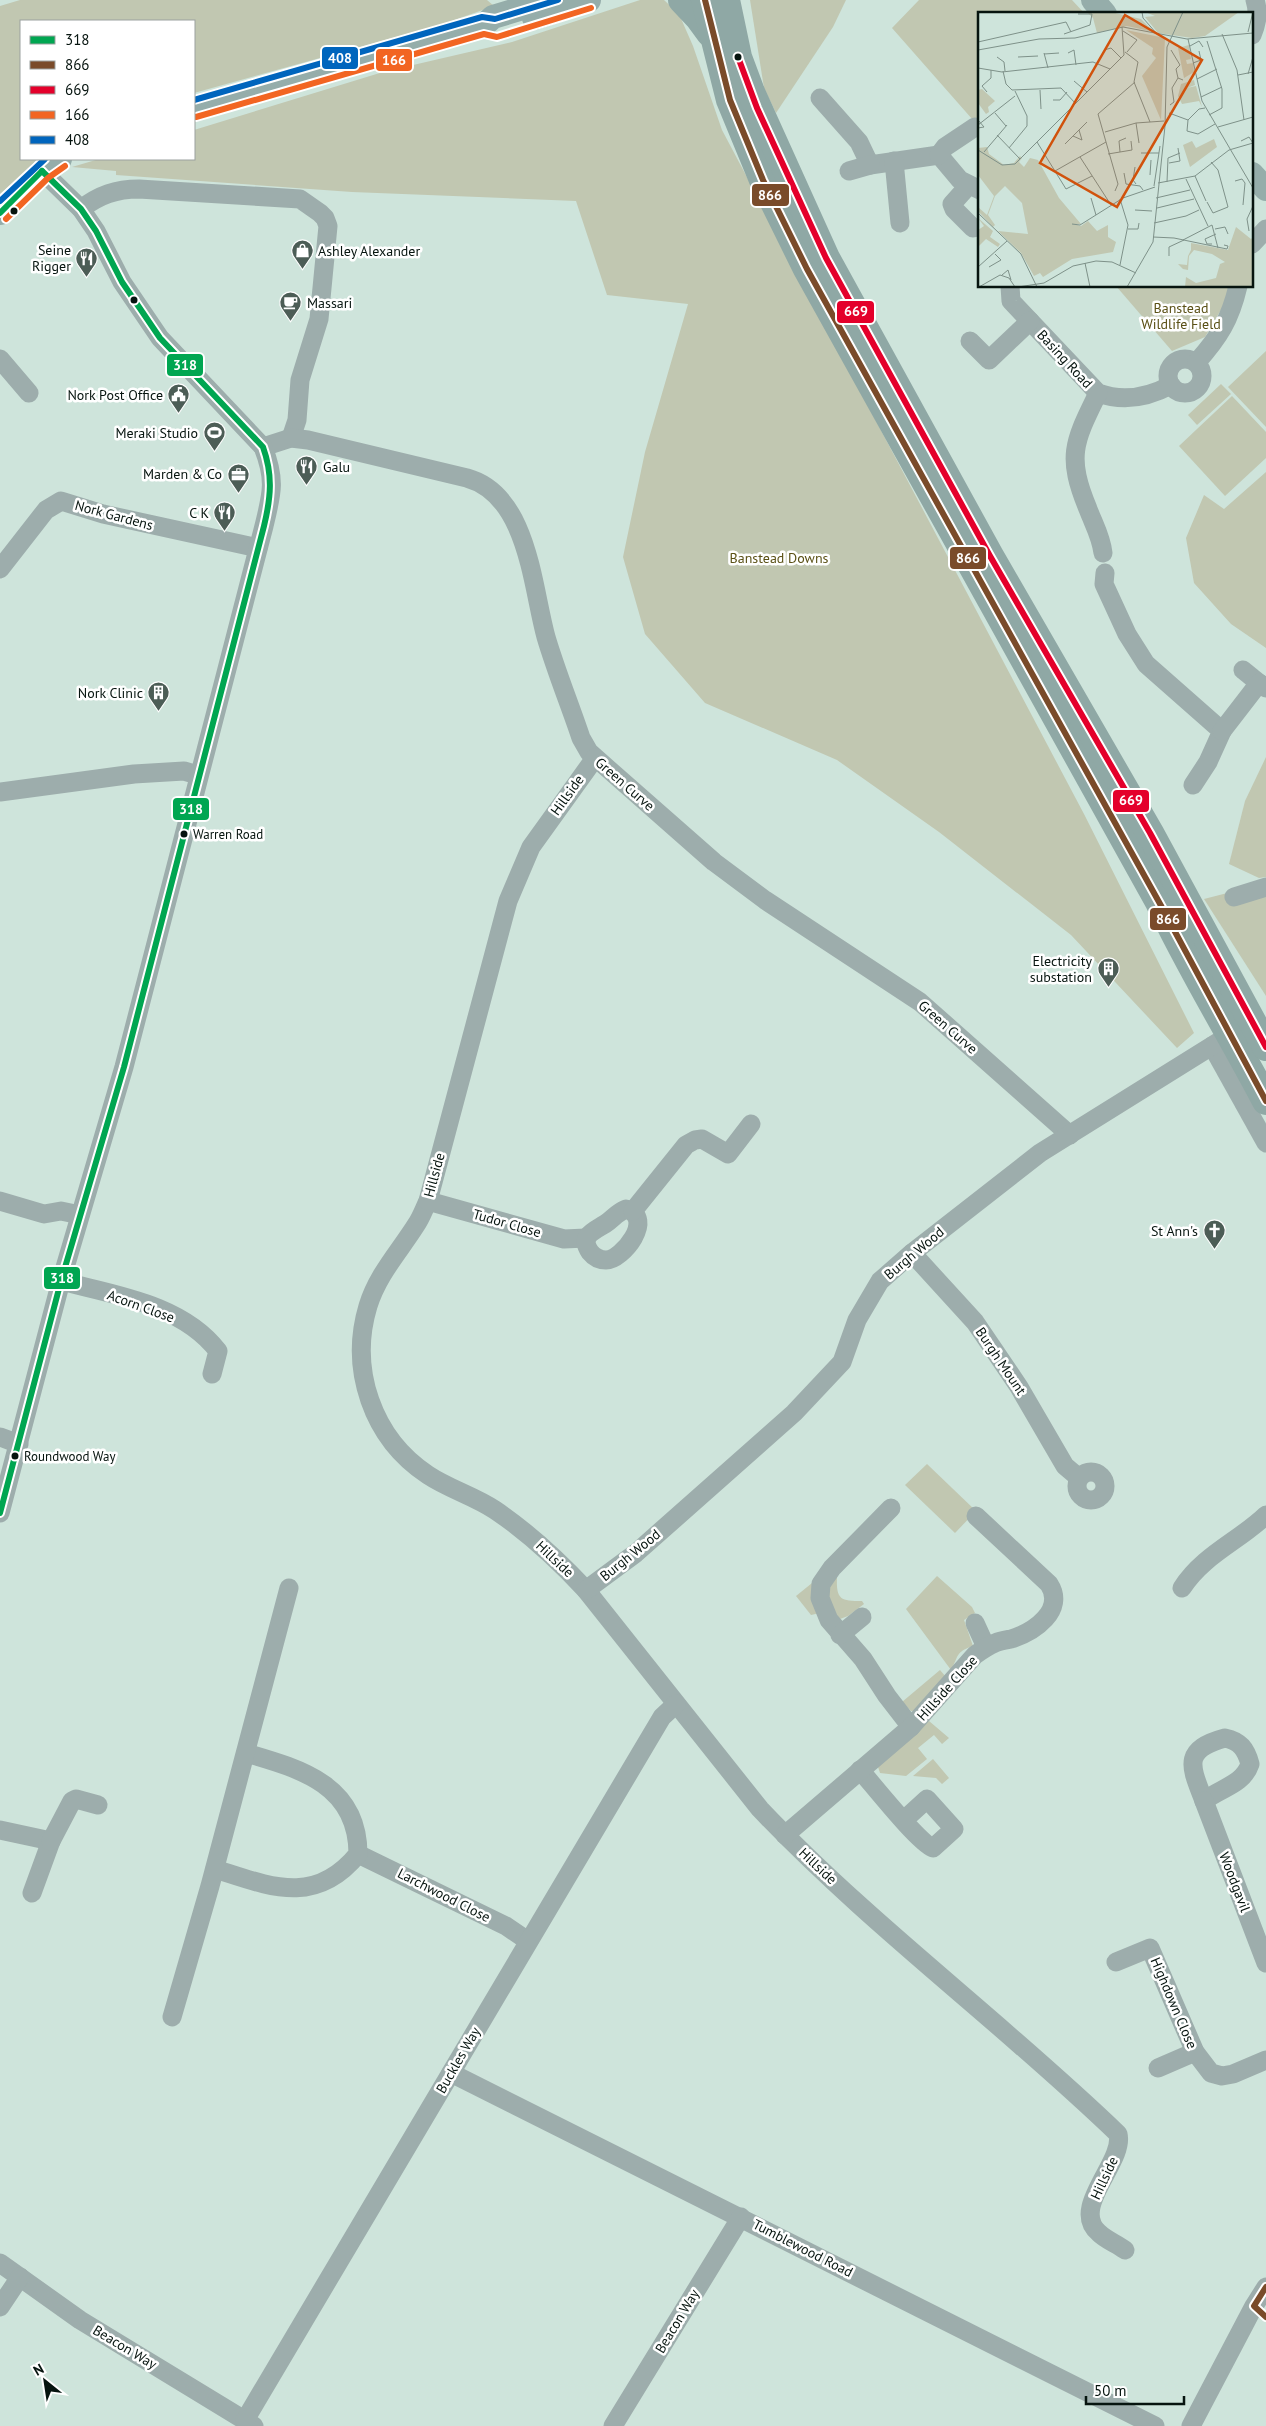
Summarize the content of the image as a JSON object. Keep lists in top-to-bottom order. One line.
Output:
{"streets":{"street":["Basing Road","Nork Gardens","Green Curve","Hillside","Tudor Close","Burgh Wood","Acorn Close","Burgh Mount","Hillside Close","Woodgavil","Larchwood Close","Highdown Close","Buckles Way","Tumblewood Road","Beacon Way"]},"crossings":[["Green Curve","Hillside"],["Green Curve","Burgh Wood"],["Hillside","Tudor Close"],["Hillside","Burgh Wood"],["Hillside","Hillside Close"],["Hillside","Buckles Way"],["Burgh Wood","Burgh Mount"],["Larchwood Close","Buckles Way"],["Buckles Way","Tumblewood Road"],["Buckles Way","Beacon Way"],["Tumblewood Road","Beacon Way"]],"parks":["Banstead Wildlife Field","Banstead Downs"],"places":{"shop":["Ashley Alexander"],"restaurant":["Seine Rigger","Galu","C K"],"cafe":["Massari"],"public building":["Nork Post Office"],"sports":["Meraki Studio"],"office":["Marden & Co"],"building":["Nork Clinic","Electricity substation"],"other":["Warren Road","Roundwood Way"],"church":["St Ann's"]},"lines":["transit line 866","transit line 408","transit line 166","transit line 669","transit line 318"],"legend":["318","866","669","166","408"],"scale_bar":"50 m","north":"top left"}
